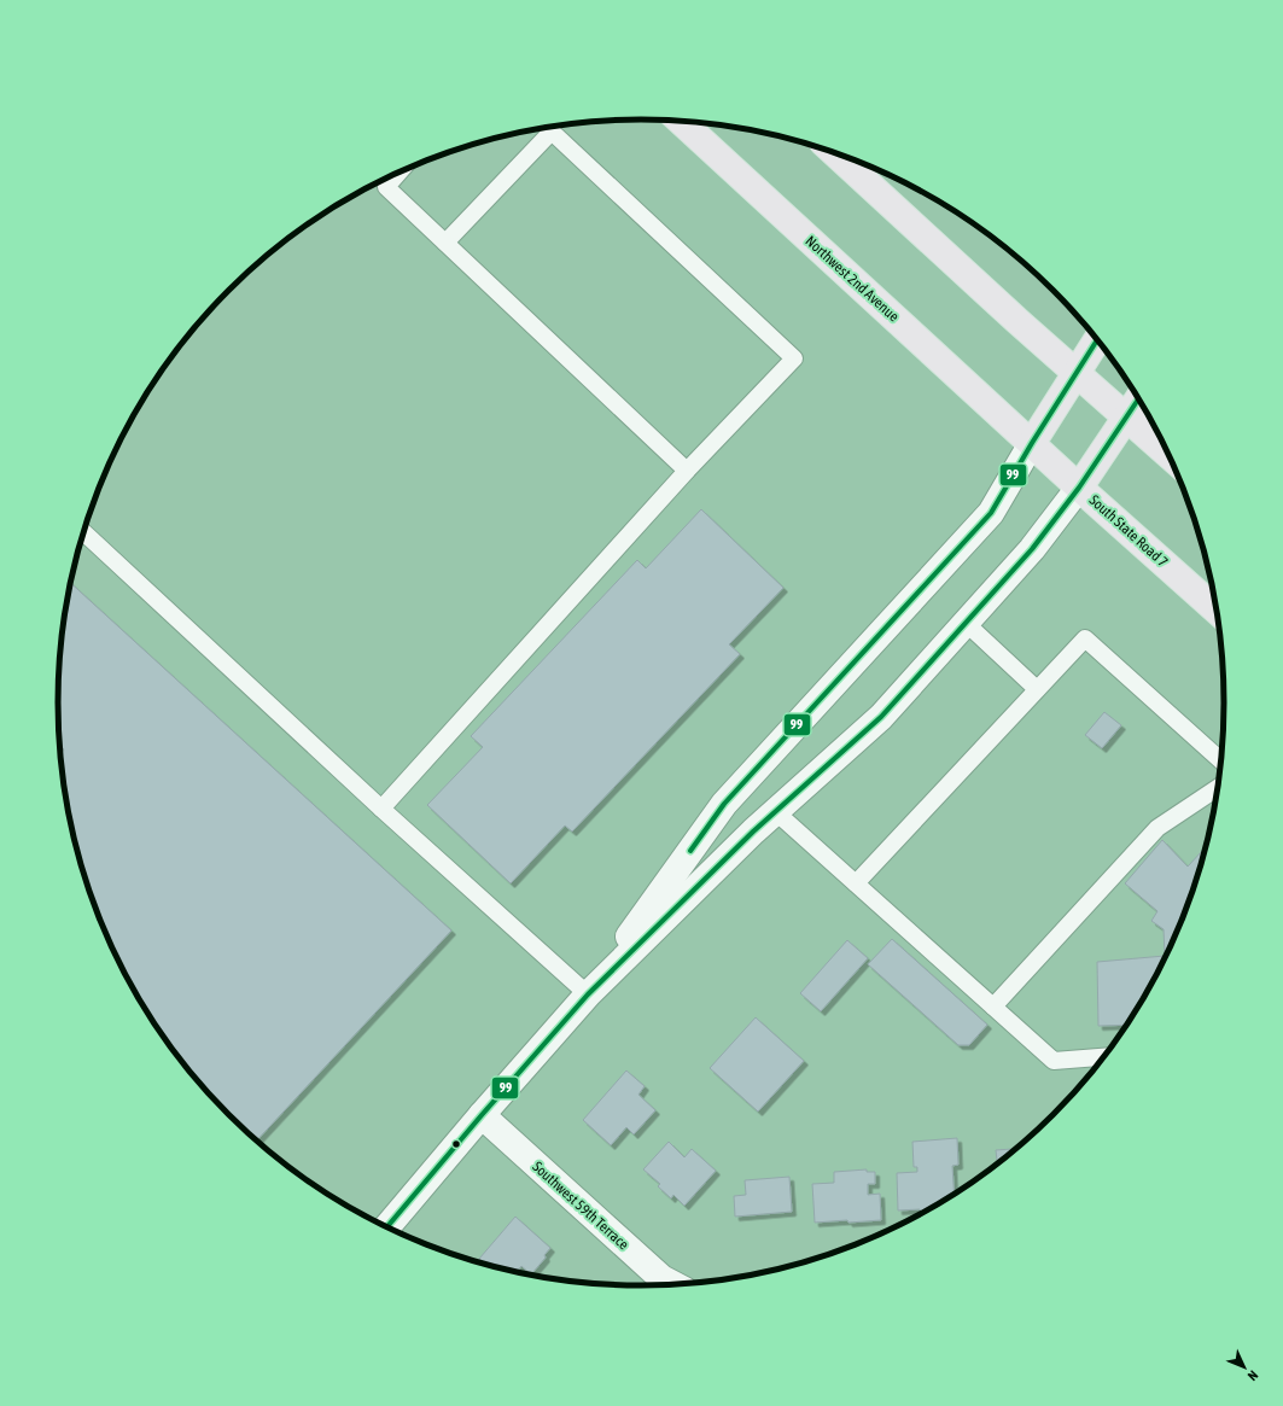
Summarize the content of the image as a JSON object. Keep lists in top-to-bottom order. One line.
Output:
{"streets":{"main road":["Northwest 2nd Avenue","South State Road 7"],"street":["Southwest 59th Terrace"]},"crossings":[["Northwest 2nd Avenue","South State Road 7"]],"lines":["transit line 99"],"north":"bottom right"}
